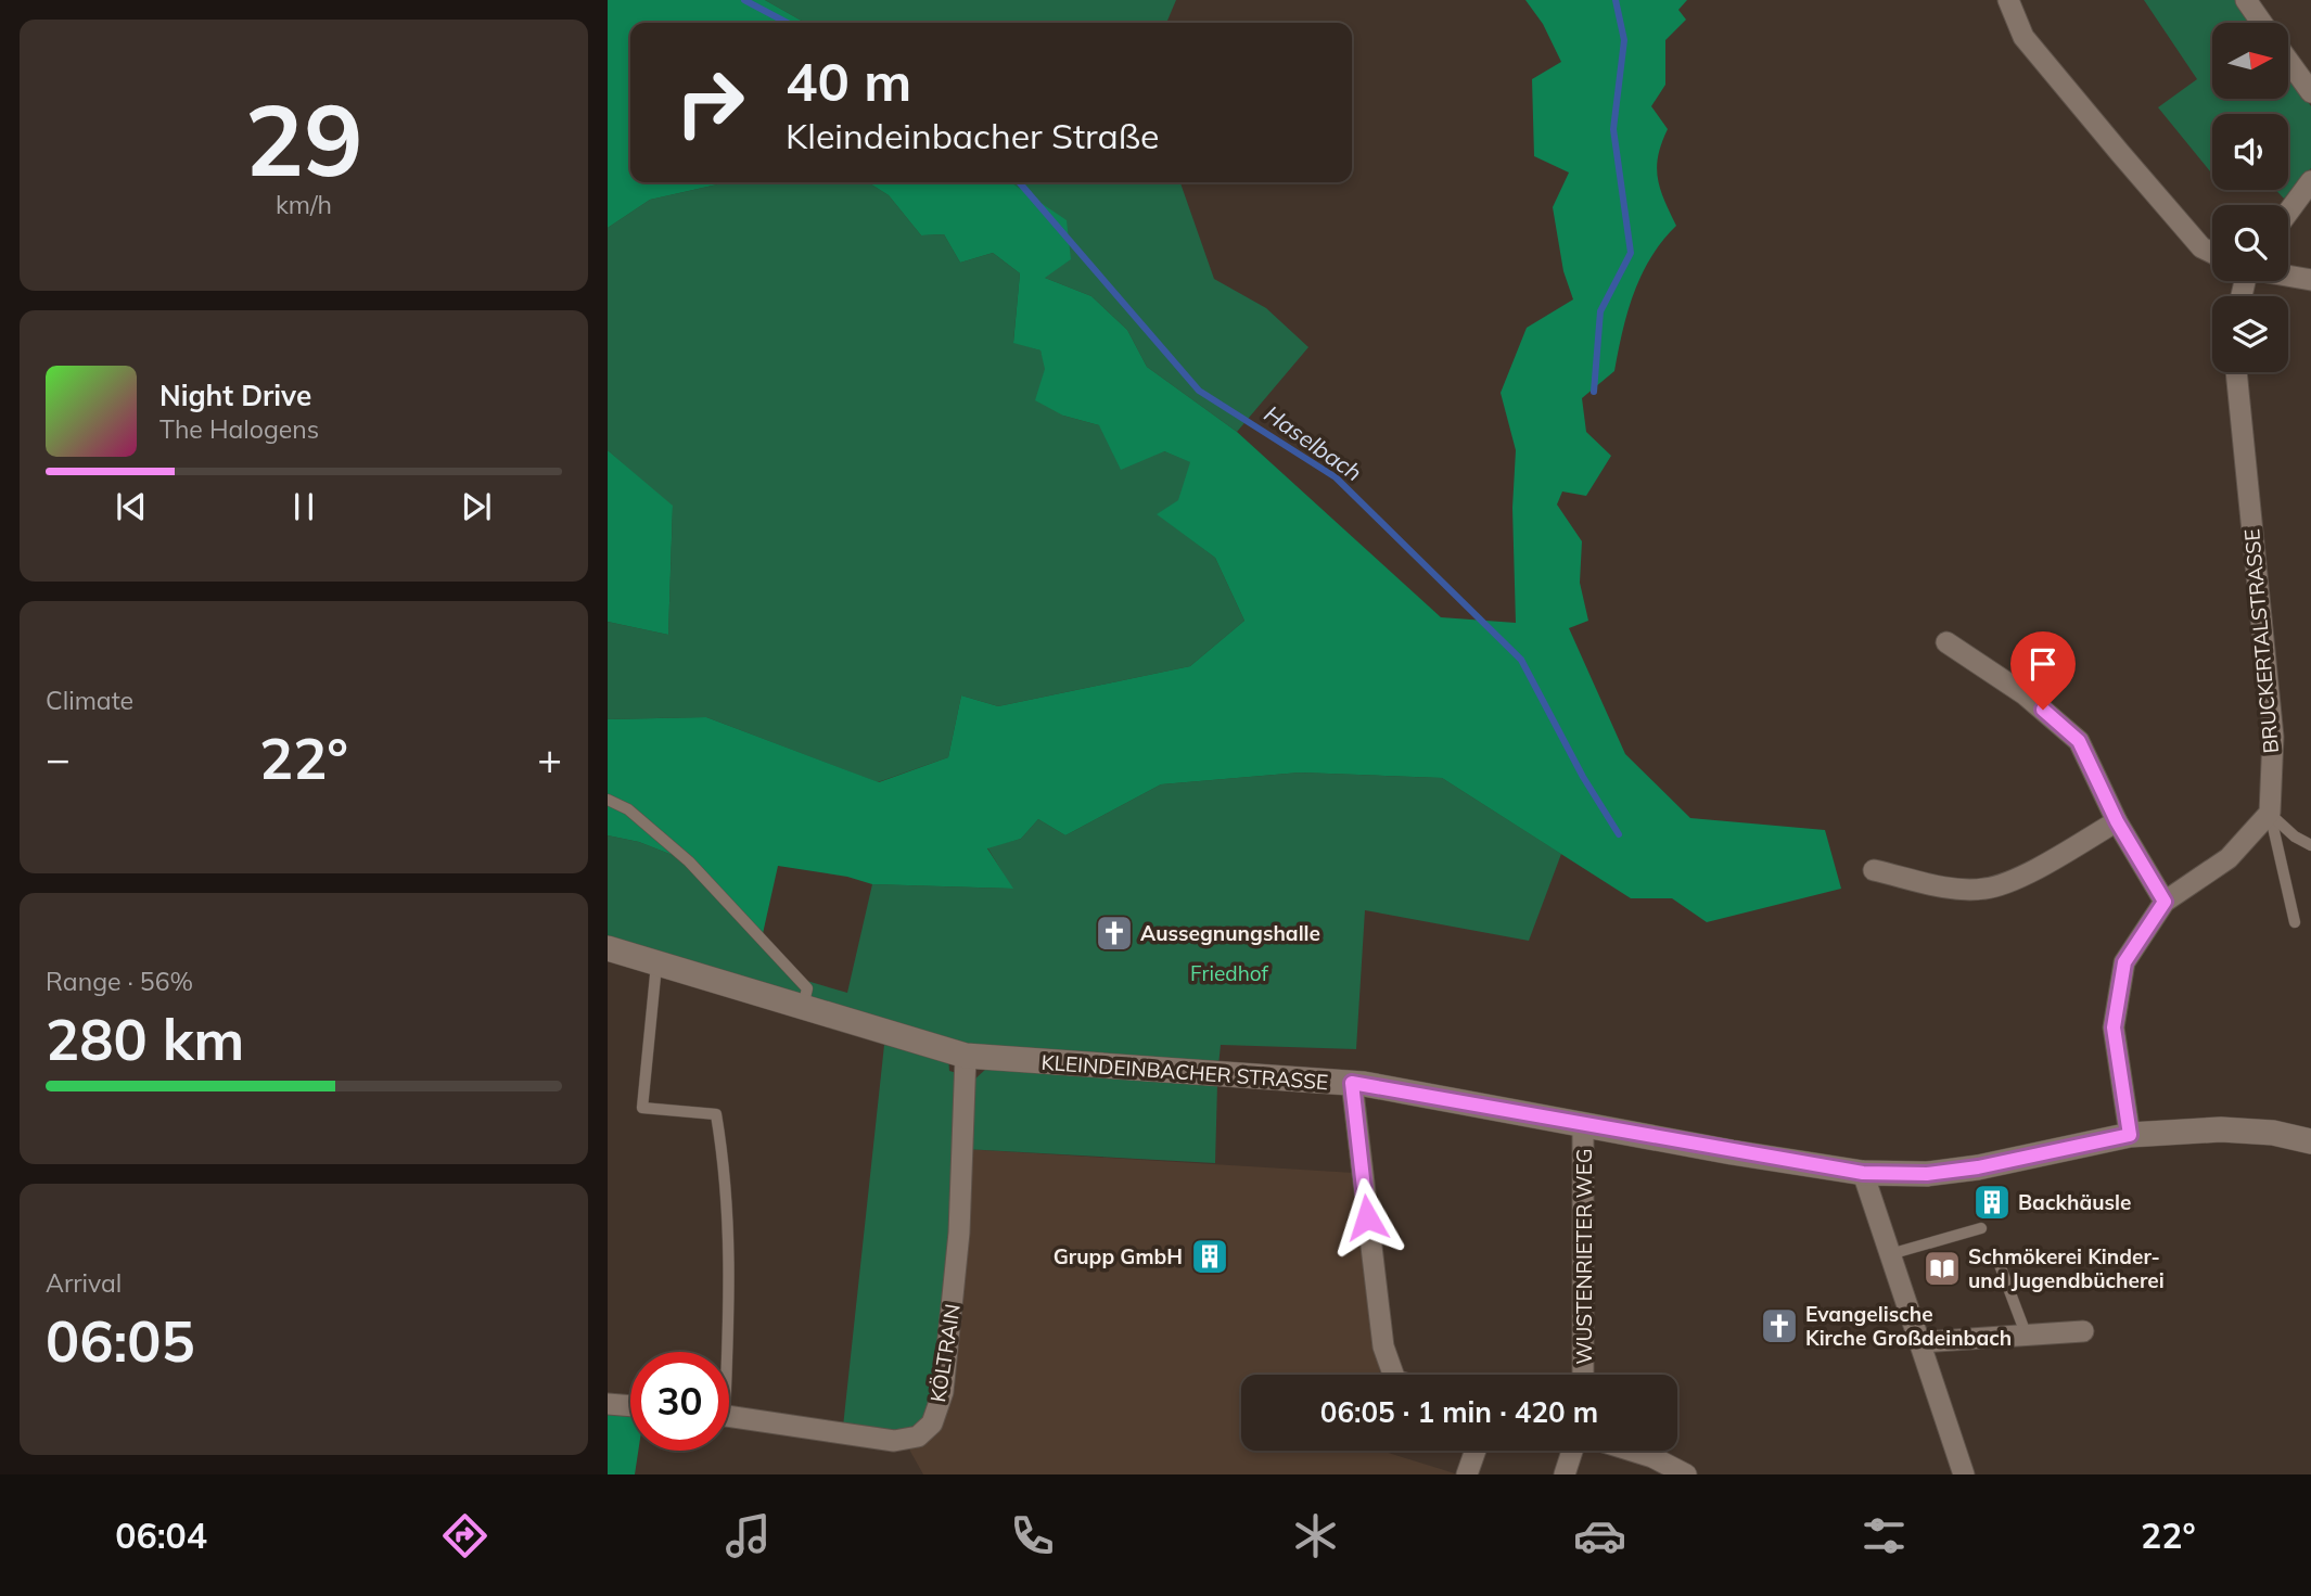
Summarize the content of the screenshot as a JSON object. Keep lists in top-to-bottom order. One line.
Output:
{"streets":{"street":["BRUCKERTALSTRASSE","KLEINDEINBACHER STRASSE","WUSTENRIETER WEG","KÖLTRAIN"]},"crossings":[["KLEINDEINBACHER STRASSE","WUSTENRIETER WEG"],["KLEINDEINBACHER STRASSE","KÖLTRAIN"]],"water":["Haselbach"],"parks":["Friedhof"],"places":{"church":["Aussegnungshalle","Evangelische Kirche Großdeinbach"],"building":["Backhäusle","Grupp GmbH"],"library":["Schmökerei Kinder- und Jugendbücherei"]},"north":"right","page":{"tile":[["29","km/h"],"Climate",["Range · 56%","280 km"],["Arrival","06:05"]],"turn":["40 m","Kleindeinbacher Straße"],"song":["Night Drive","The Halogens"],"heat":["−","22°","+"],"limit":"30","trip":"06:05 · 1 min · 420 m","tabs":["06:04","22°"]}}
